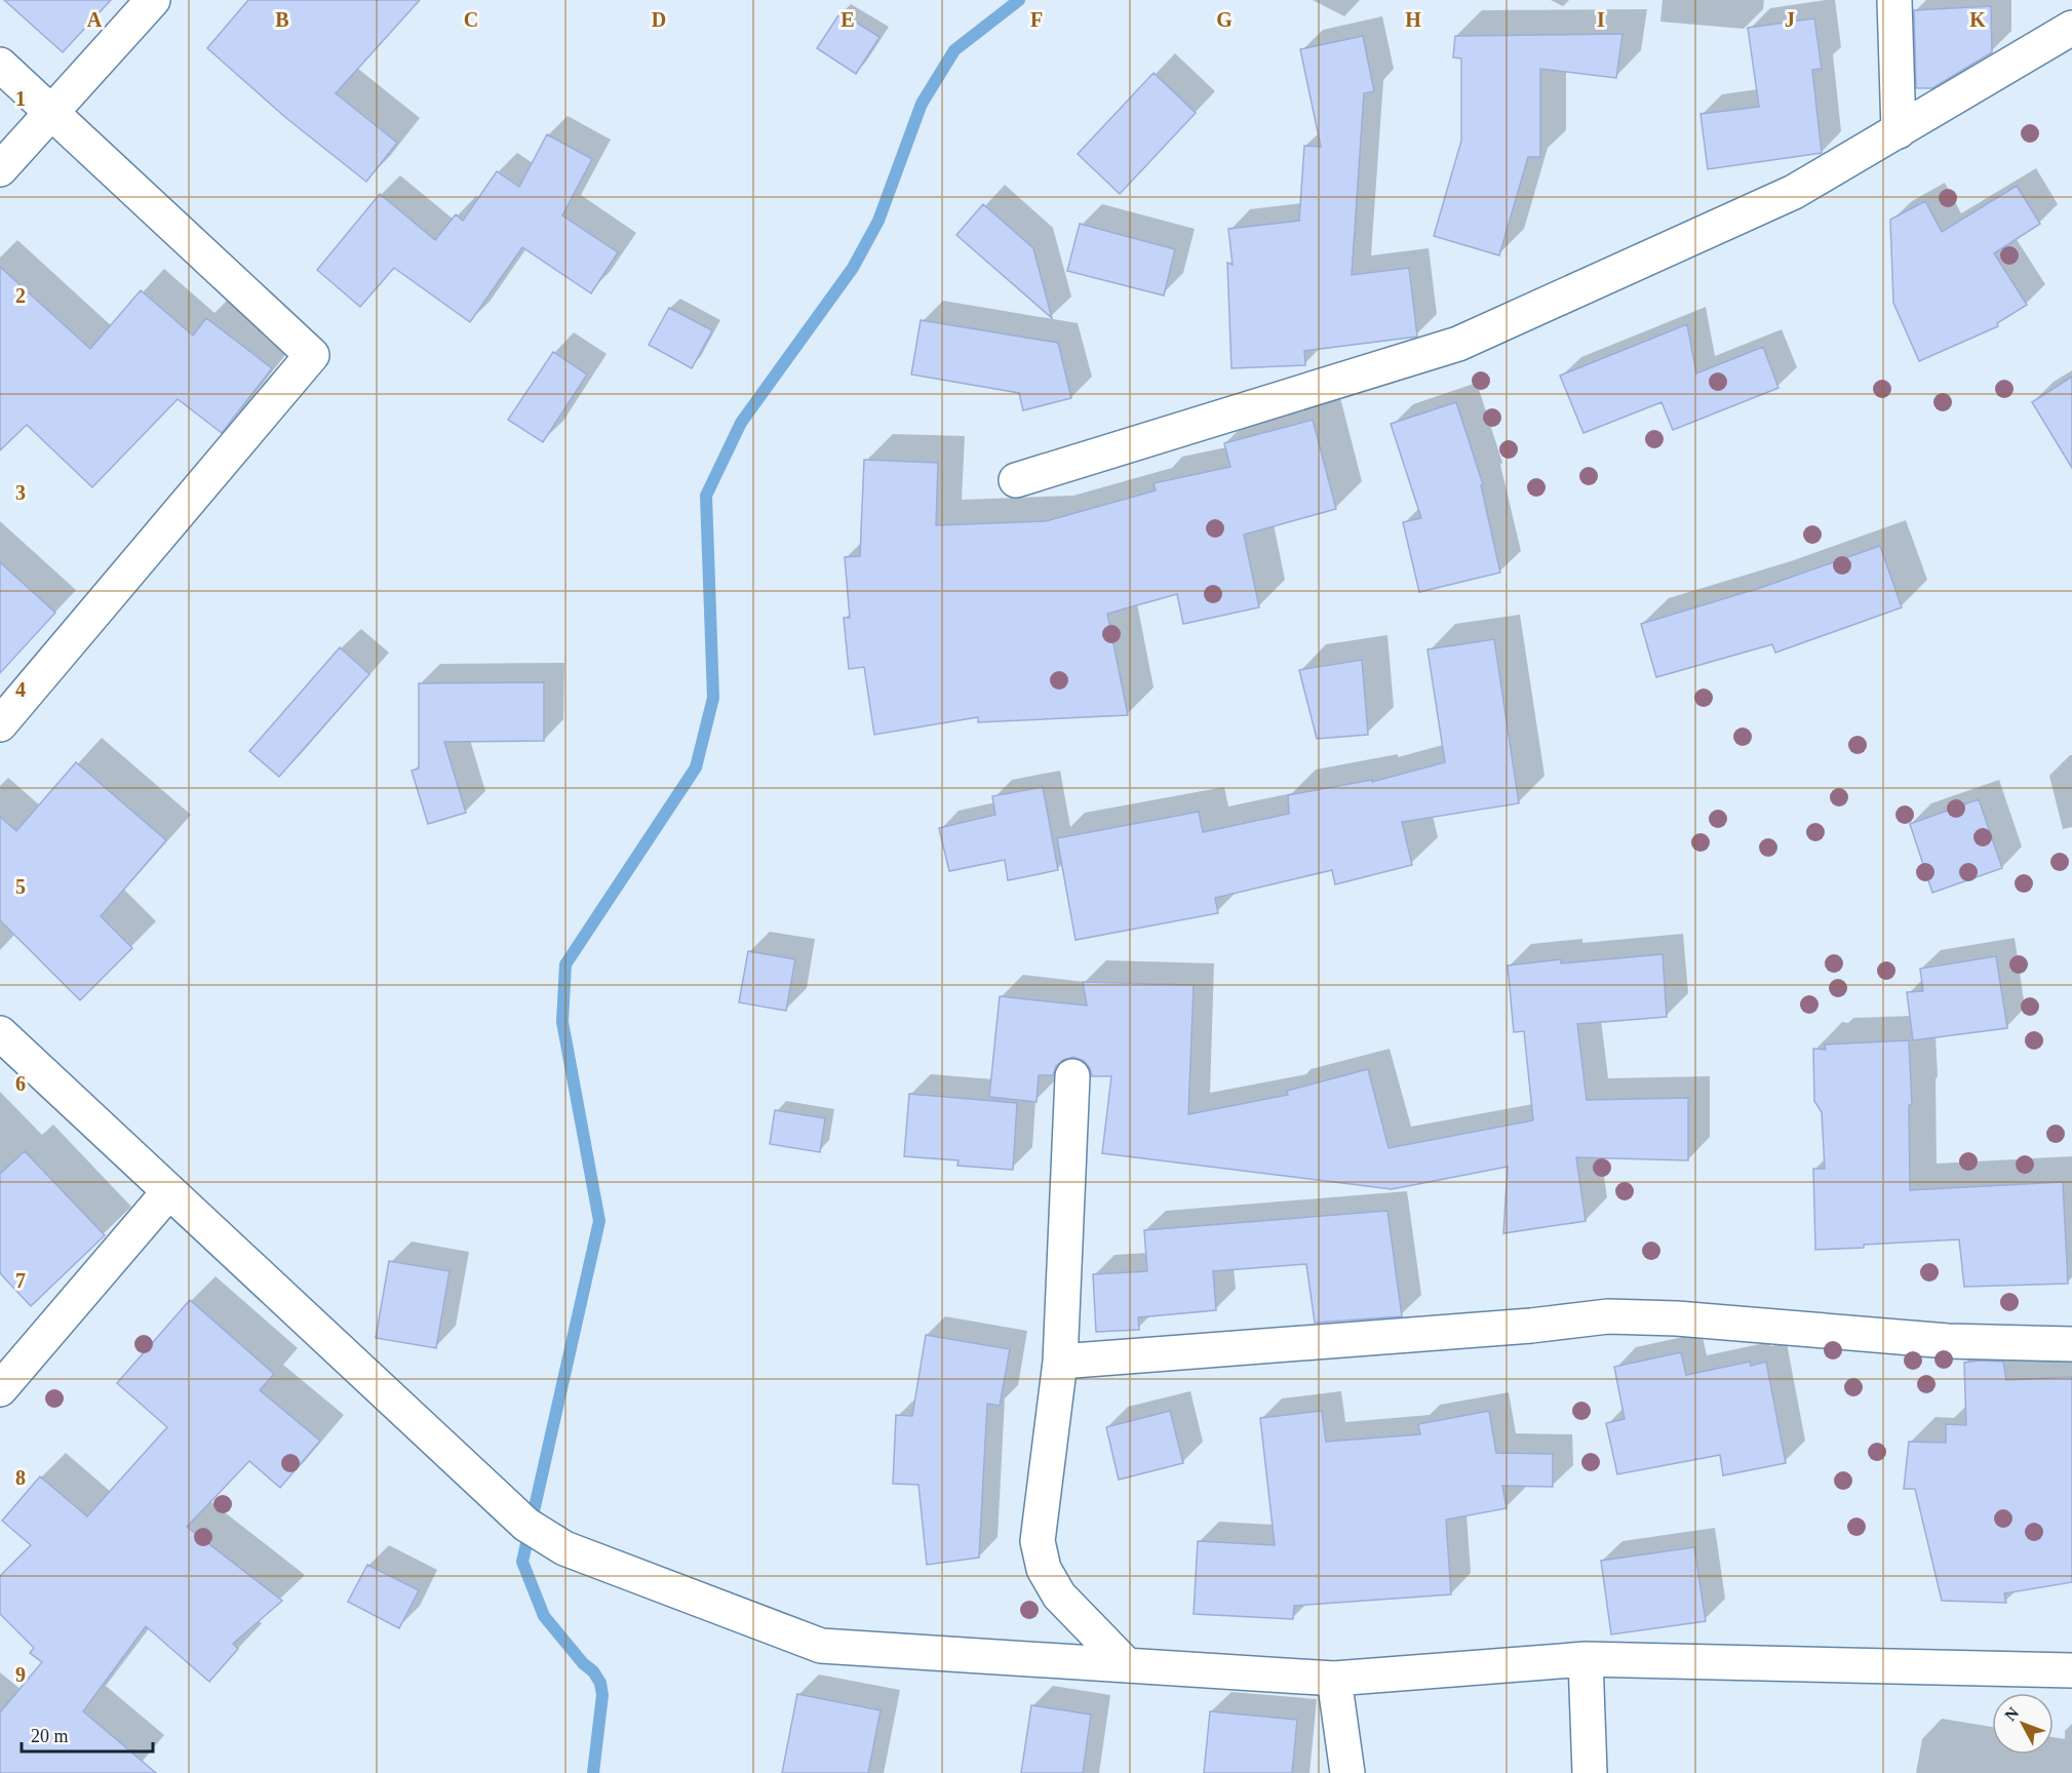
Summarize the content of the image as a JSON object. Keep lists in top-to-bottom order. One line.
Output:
{"scale_bar":"20 m","north":"top left","grid":{"columns":["A","B","C","D","E","F","G","H","I","J","K"],"rows":["1","2","3","4","5","6","7","8","9"]}}
